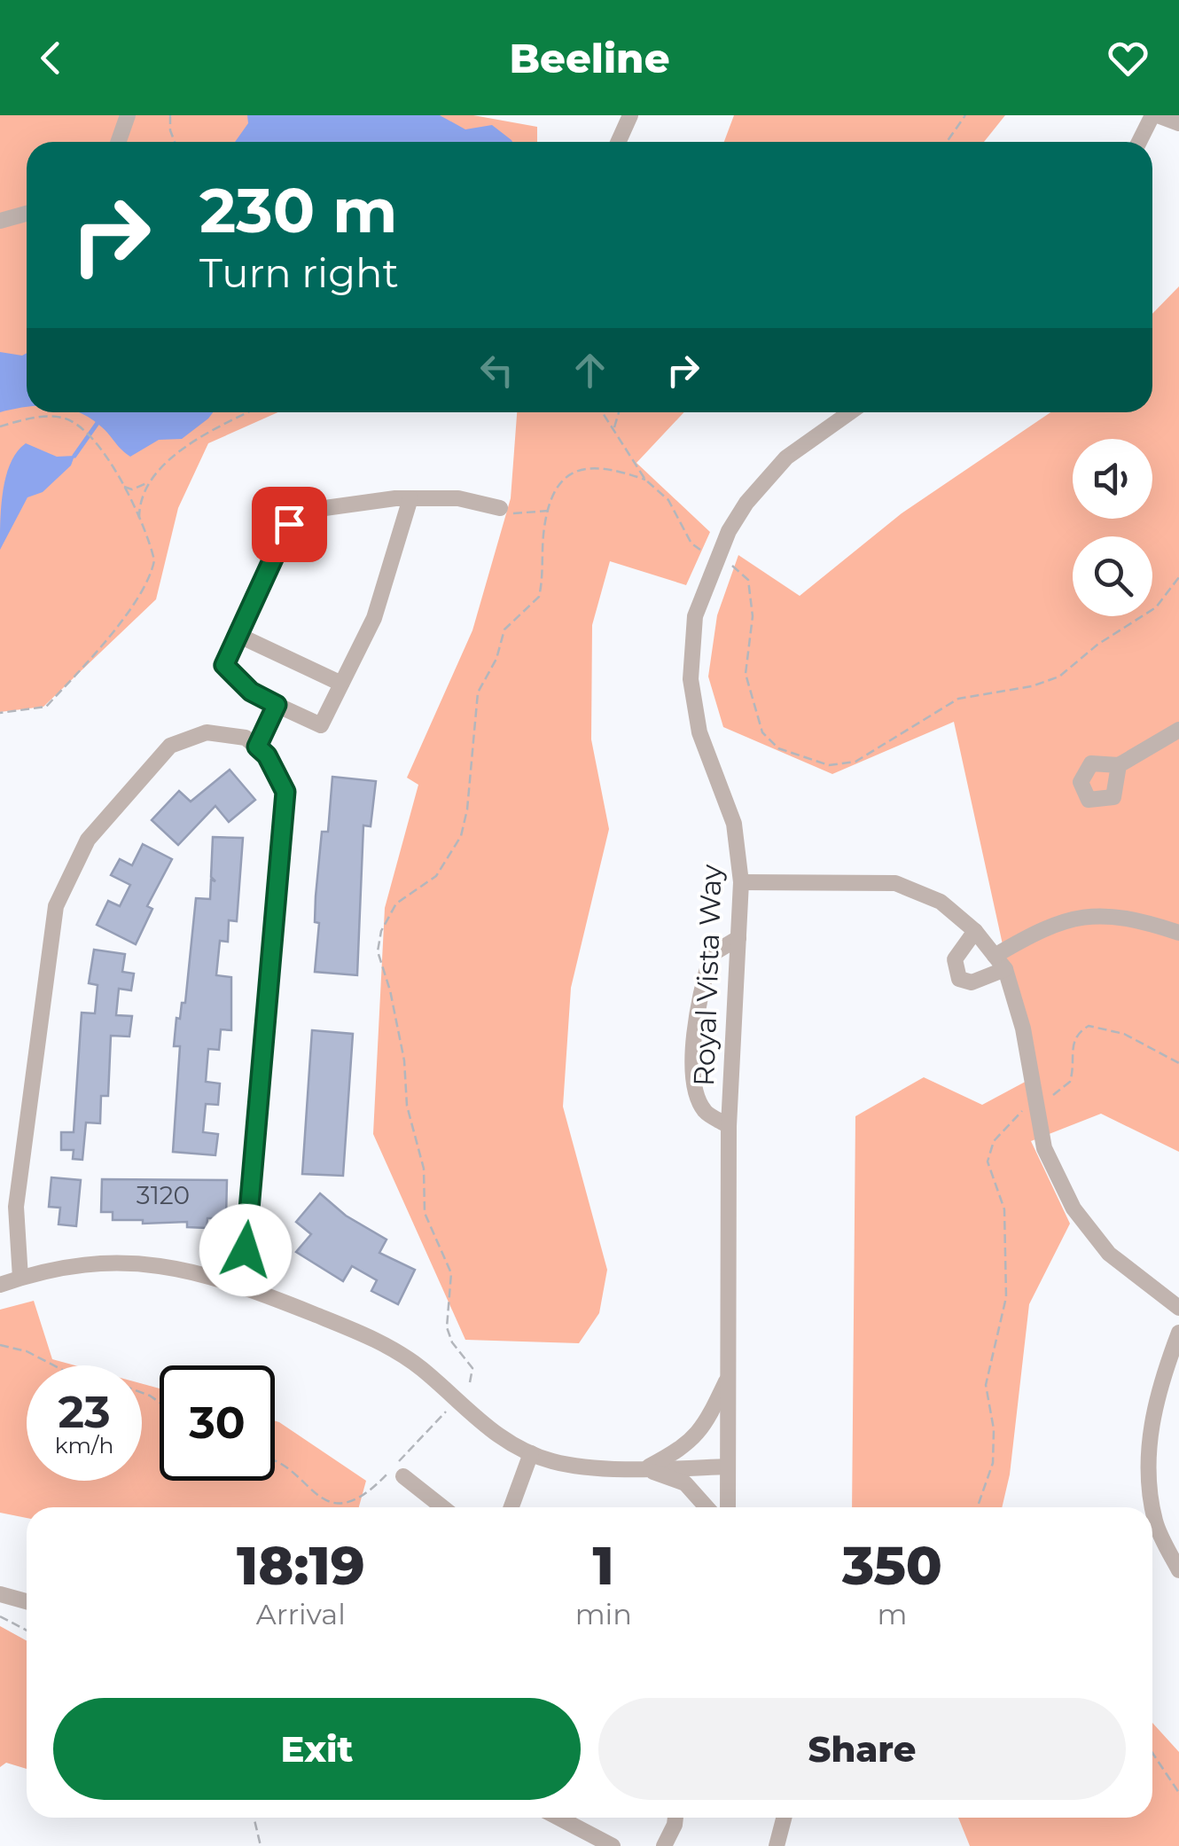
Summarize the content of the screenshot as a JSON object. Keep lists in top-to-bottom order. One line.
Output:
{"streets":{"street":["Royal Vista Way"]},"house_numbers":["3120"],"page":{"header":"Beeline","turn":["230 m","Turn right"],"speed":"23 km/h","limit":"30","eta":["18:19","Arrival","1","min","350","m"],"buttons":["Exit","Share"]}}
